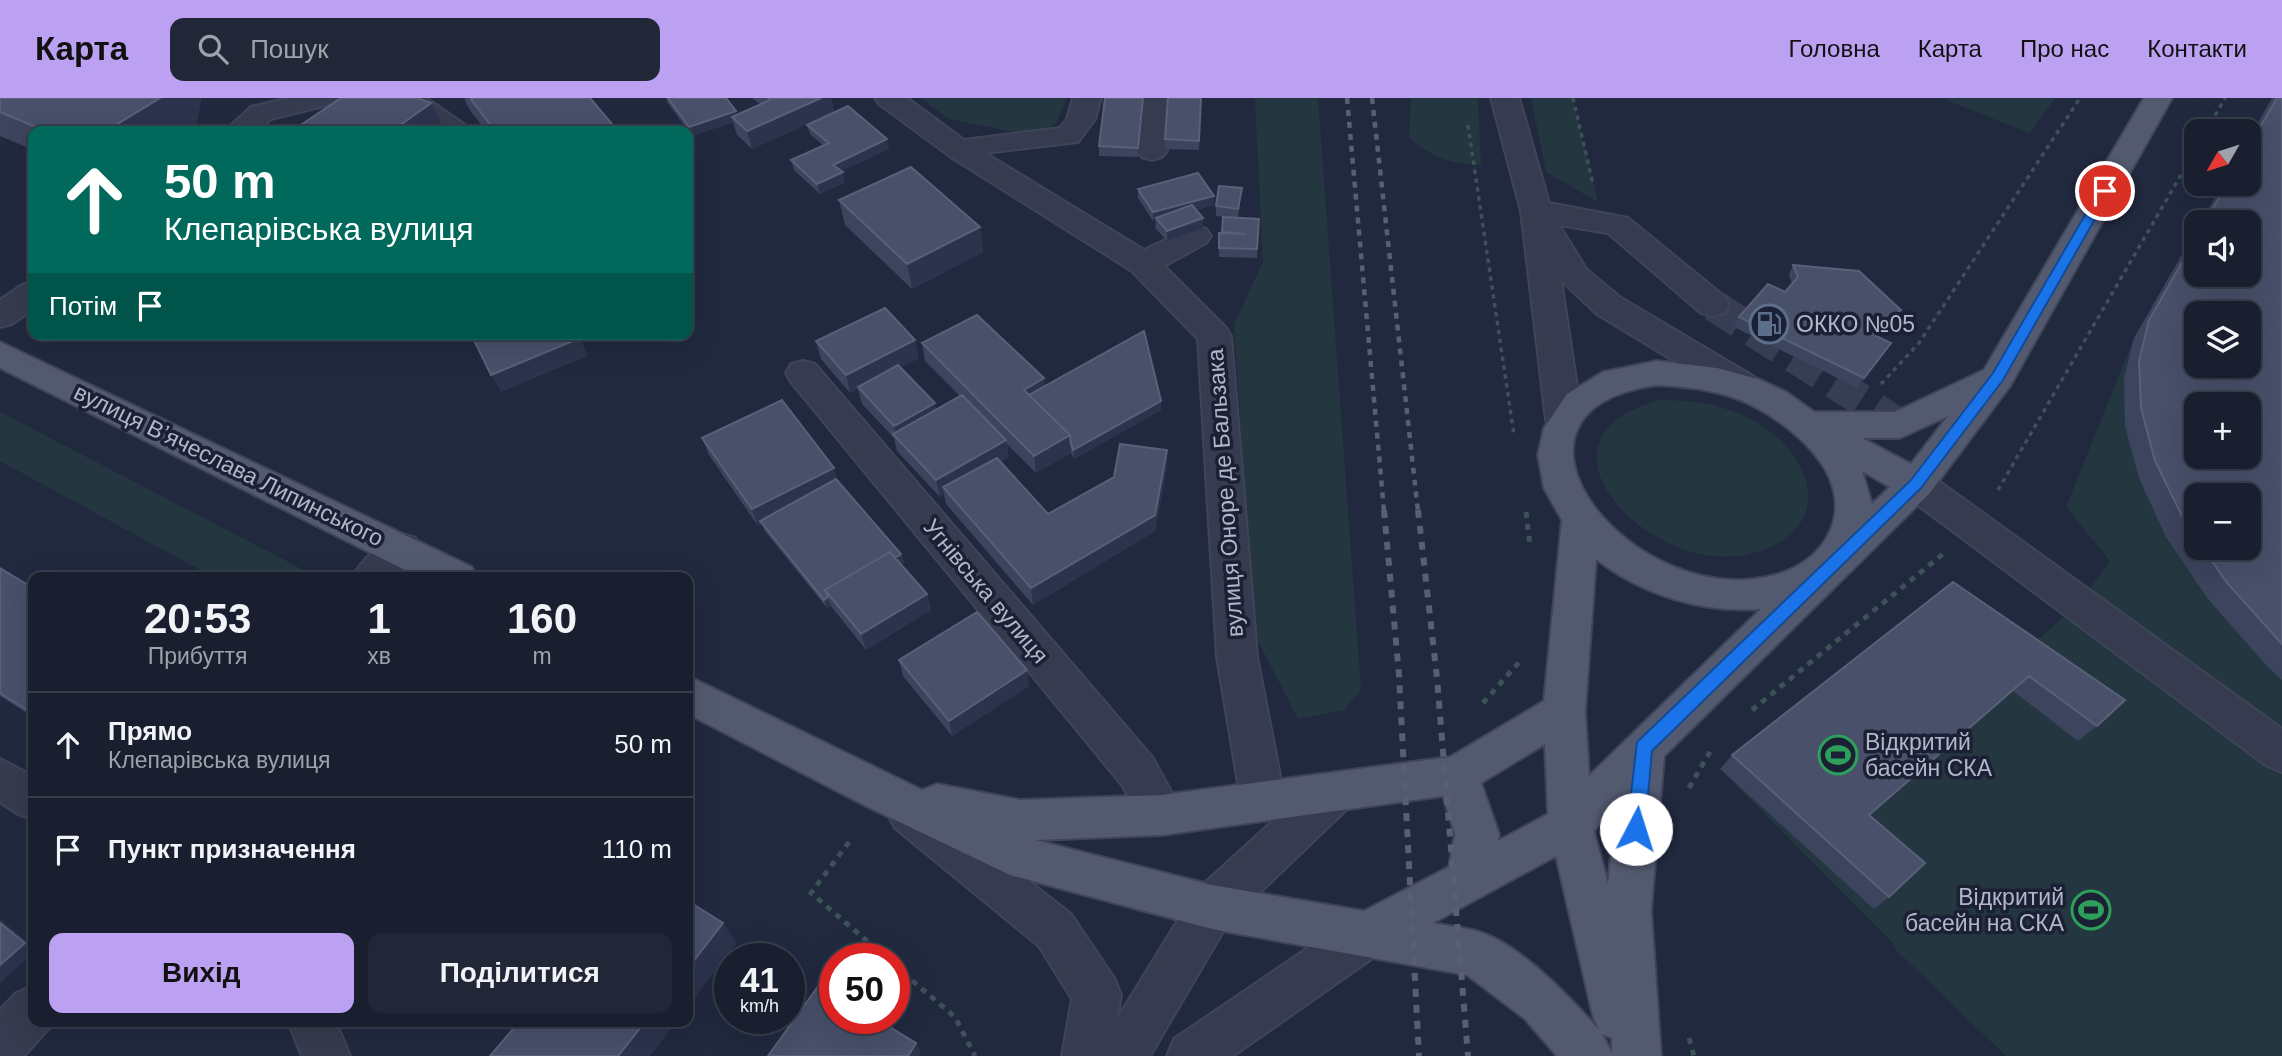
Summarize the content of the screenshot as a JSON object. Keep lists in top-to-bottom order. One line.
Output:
{"streets":{"main road":["вулиця Вʼячеслава Липинського"],"street":["вулиця Оноре де Бальзака","Угнівська вулиця"]},"places":{"fuel station":["ОККО №05"],"sports":["Відкритий басейн СКА","Відкритий басейн на СКА"]},"north":"bottom left","page":{"header":"Карта","search":"Пошук","nav":["Головна","Карта","Про нас","Контакти"],"map_buttons":["+","−"],"turn":["50 m","Клепарівська вулиця"],"then":"Потім","eta":["20:53","Прибуття","1","хв","160","m"],"list":[{"name":"Прямо","note":"Клепарівська вулиця","value":"50 m"},{"name":"Пункт призначення","value":"110 m"}],"buttons":["Вихід","Поділитися"],"speed":"41 km/h","limit":"50"}}
